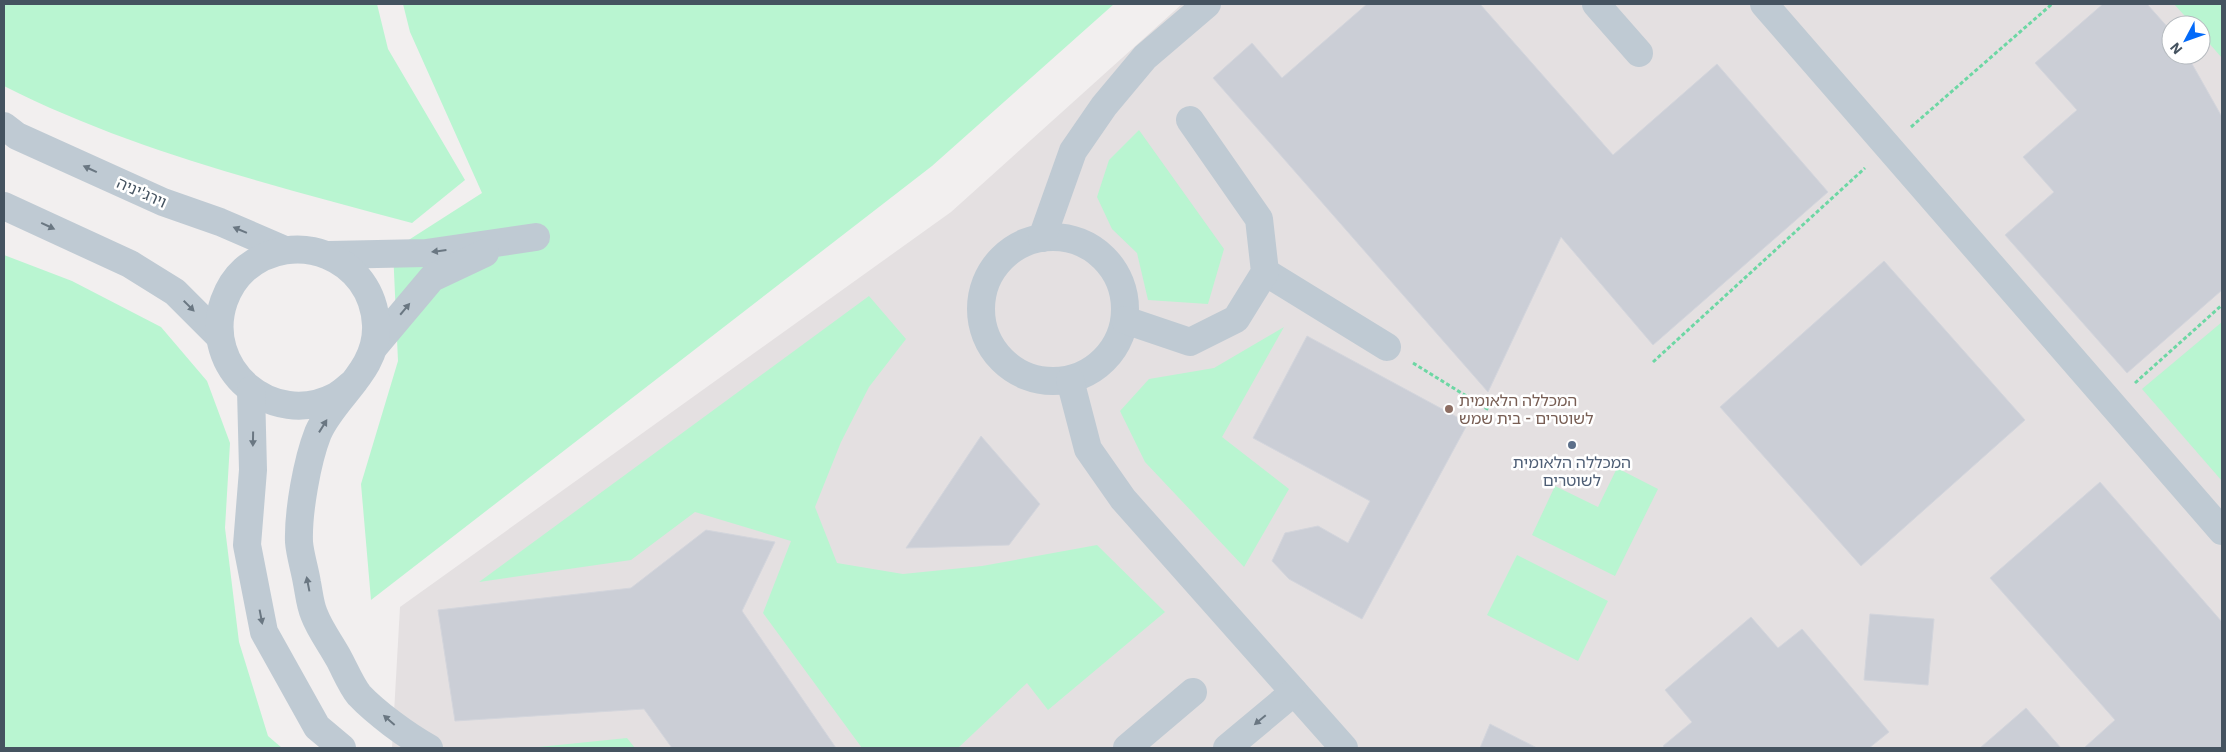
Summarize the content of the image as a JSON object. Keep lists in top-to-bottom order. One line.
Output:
{"streets":{"street":["וירג'יניה"]},"places":["המכללה הלאומית לשוטרים - בית שמש","המכללה הלאומית לשוטרים"],"north":"bottom left"}
